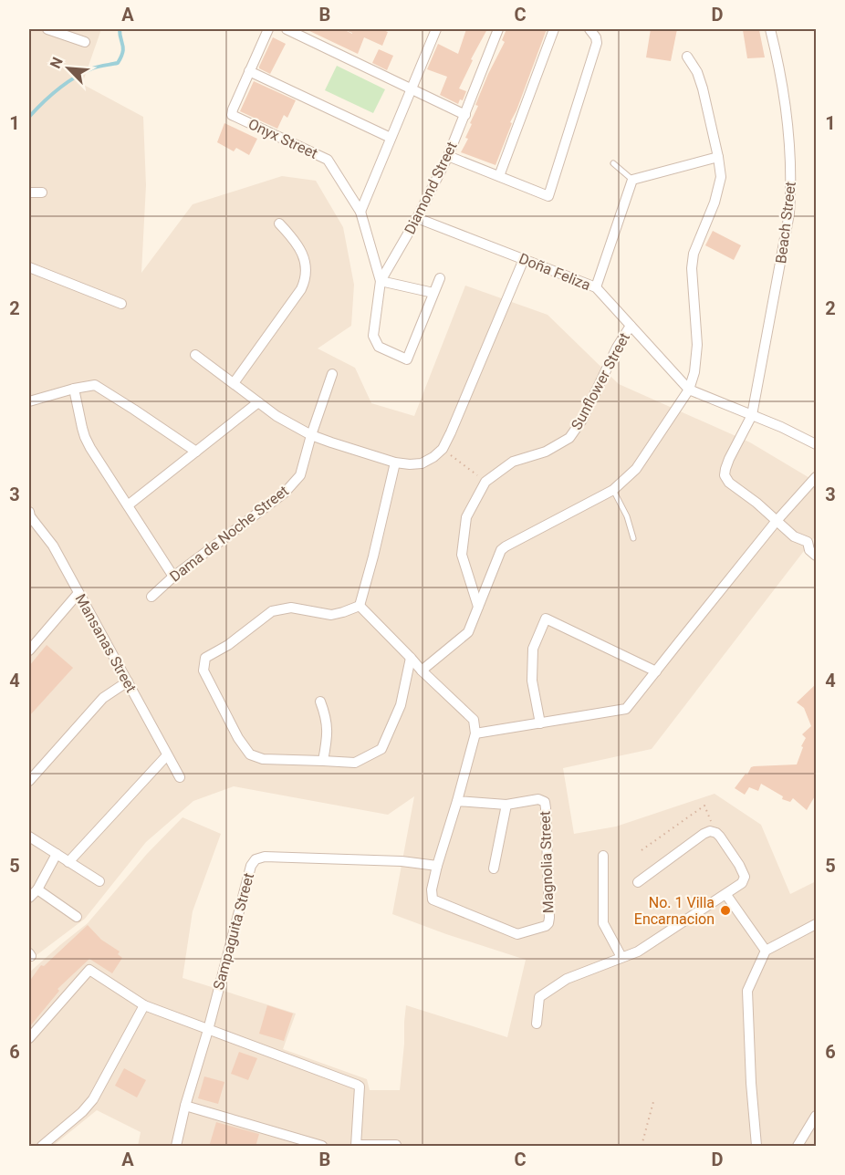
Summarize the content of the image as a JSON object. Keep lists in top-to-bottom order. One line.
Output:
{"streets":{"street":["Onyx Street","Diamond Street","Beach Street","Doña Feliza","Sunflower Street","Dama de Noche Street","Mansanas Street","Magnolia Street","Sampaguita Street"]},"crossings":[["Onyx Street","Diamond Street"],["Diamond Street","Doña Feliza"],["Doña Feliza","Sunflower Street"],["Magnolia Street","Sampaguita Street"]],"places":["No. 1 Villa Encarnacion"],"north":"top left","grid":{"columns":["A","B","C","D"],"rows":["1","2","3","4","5","6"]}}
